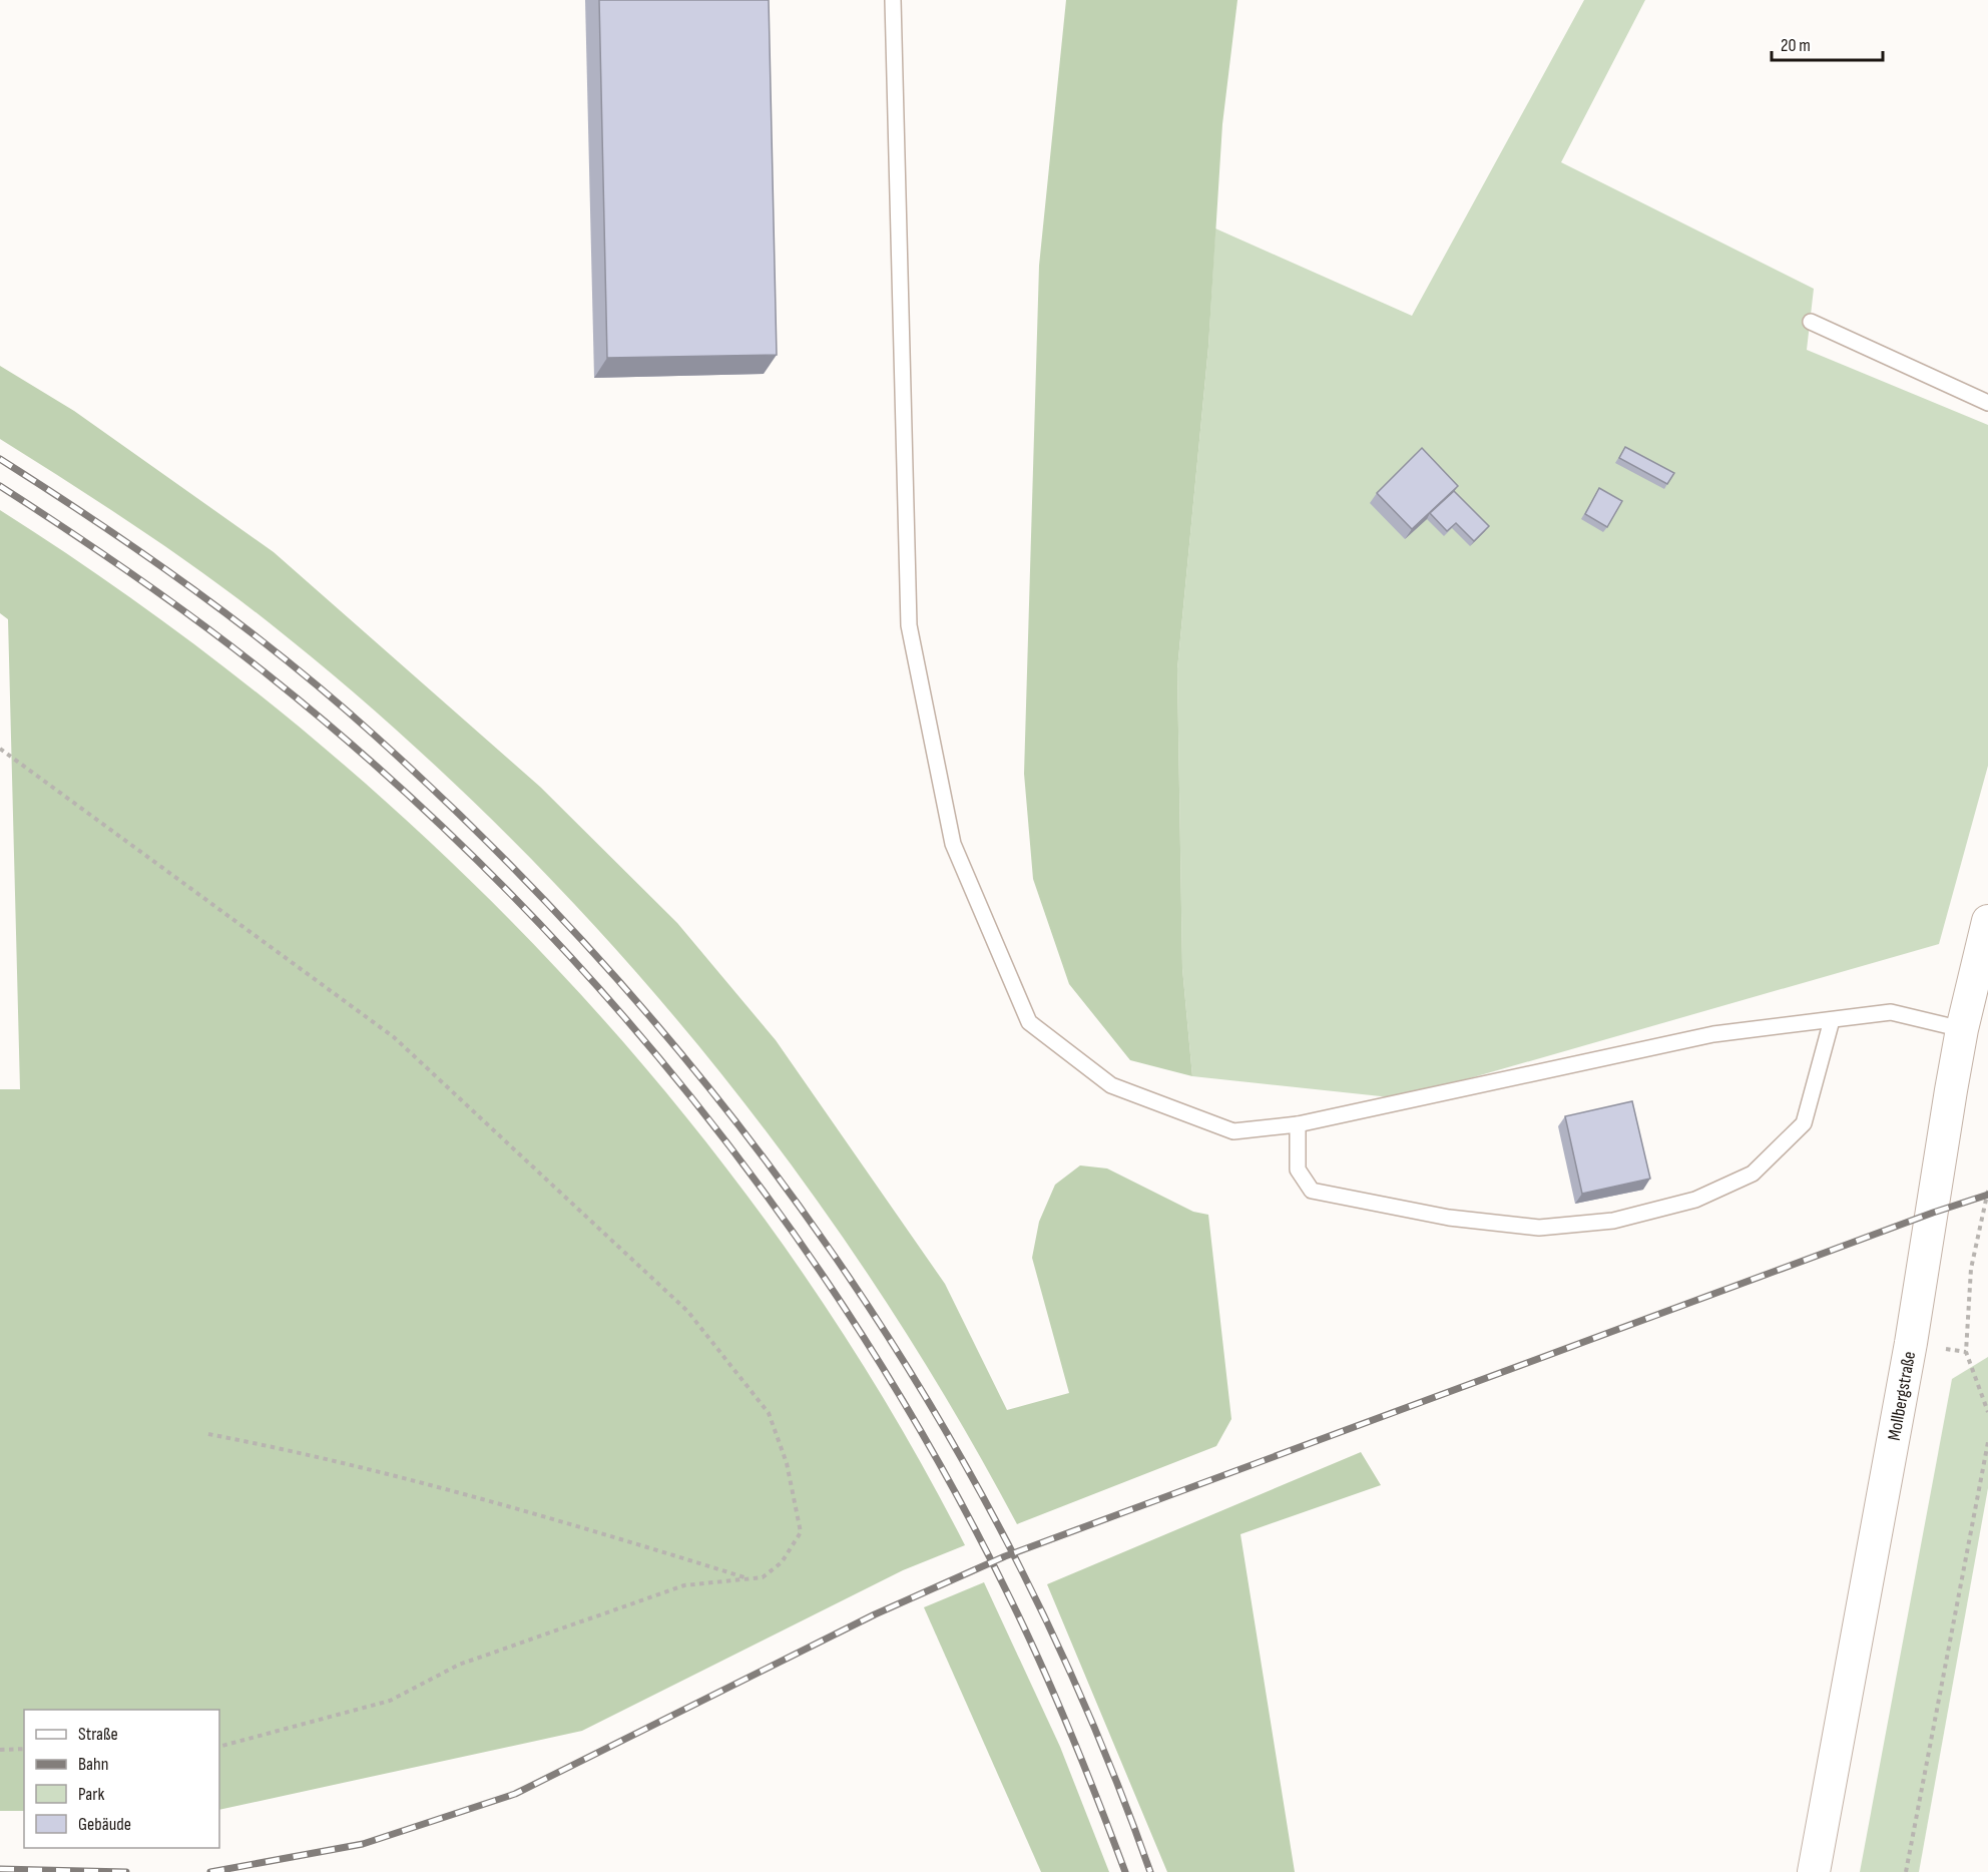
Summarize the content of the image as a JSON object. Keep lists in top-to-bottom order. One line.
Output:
{"streets":{"street":["Mollbergstraße"]},"legend":["Straße","Bahn","Park","Gebäude"],"scale_bar":"20 m"}
